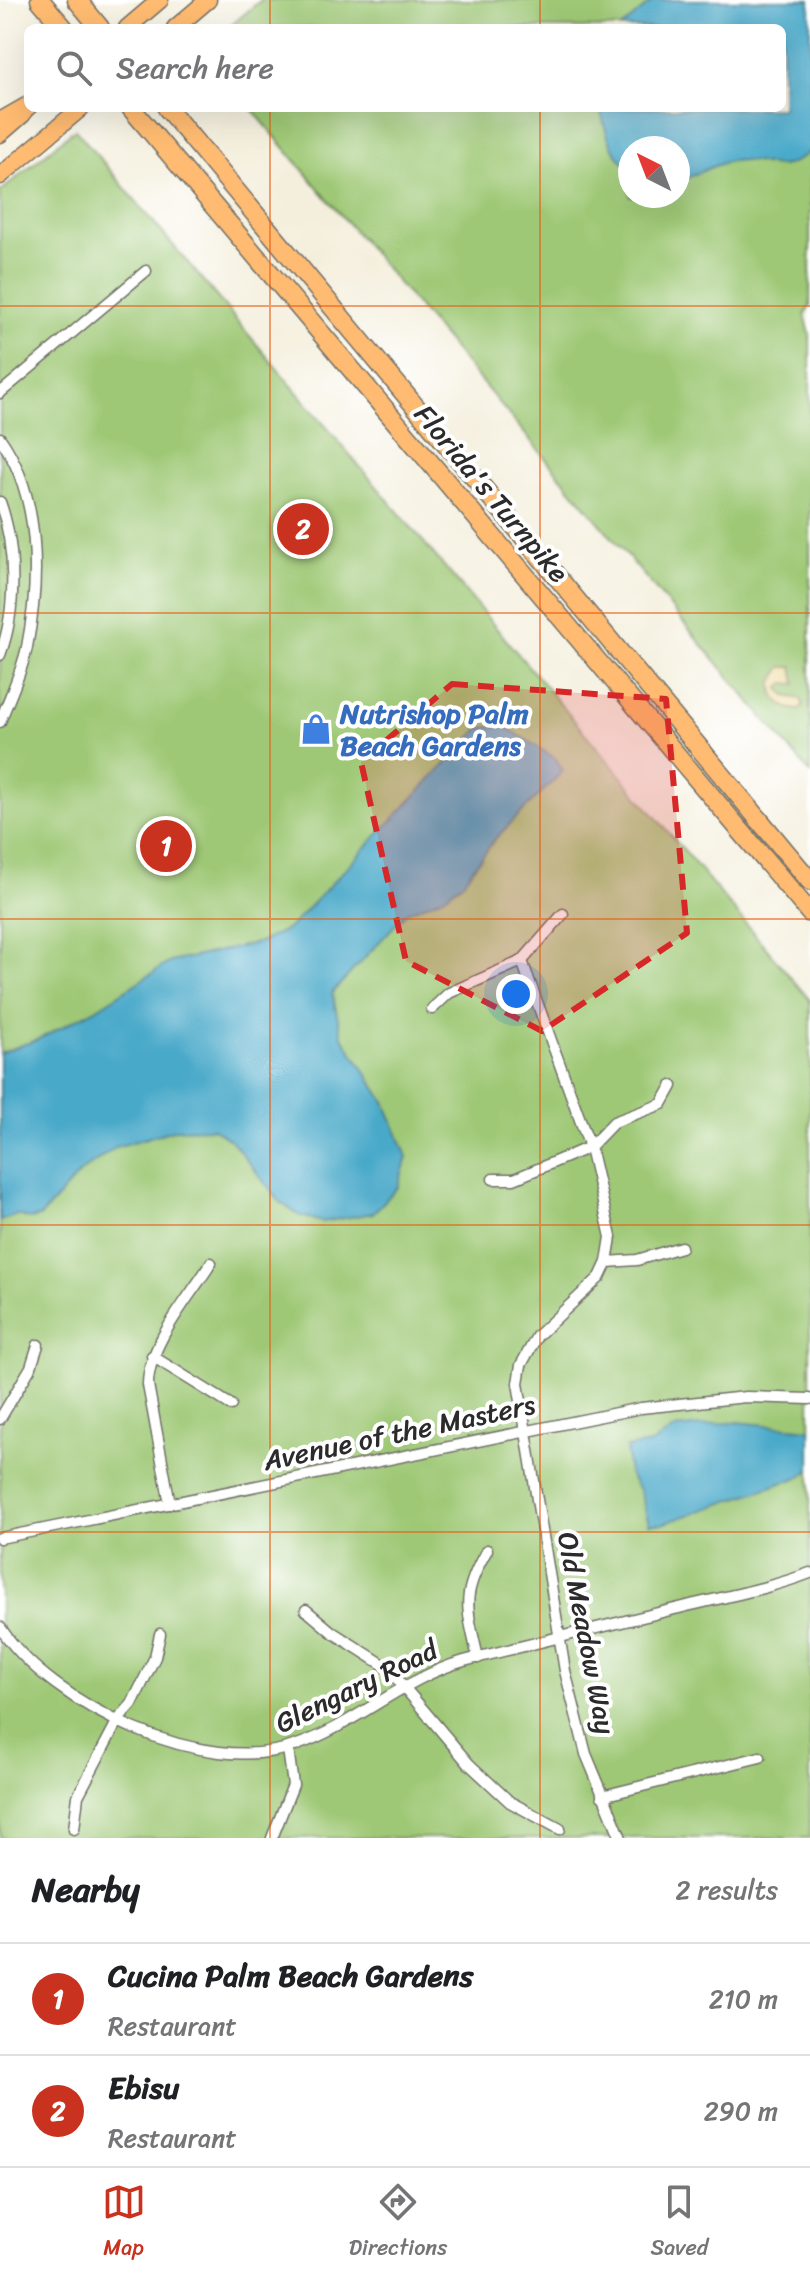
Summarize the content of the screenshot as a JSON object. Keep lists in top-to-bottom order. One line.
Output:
{"streets":{"highway":["Florida's Turnpike"],"street":["Avenue of the Masters","Old Meadow Way","Glengary Road"]},"crossings":[["Avenue of the Masters","Old Meadow Way"],["Old Meadow Way","Glengary Road"]],"places":{"shop":["Nutrishop Palm Beach Gardens"]},"north":"top left","page":{"search":"Search here","pins":["2","1"],"heading":["Nearby","2 results"],"list":[{"mark":"1","name":"Cucina Palm Beach Gardens","note":"Restaurant","value":"210 m"},{"mark":"2","name":"Ebisu","note":"Restaurant","value":"290 m"}],"nav":["Map","Directions","Saved"]}}
